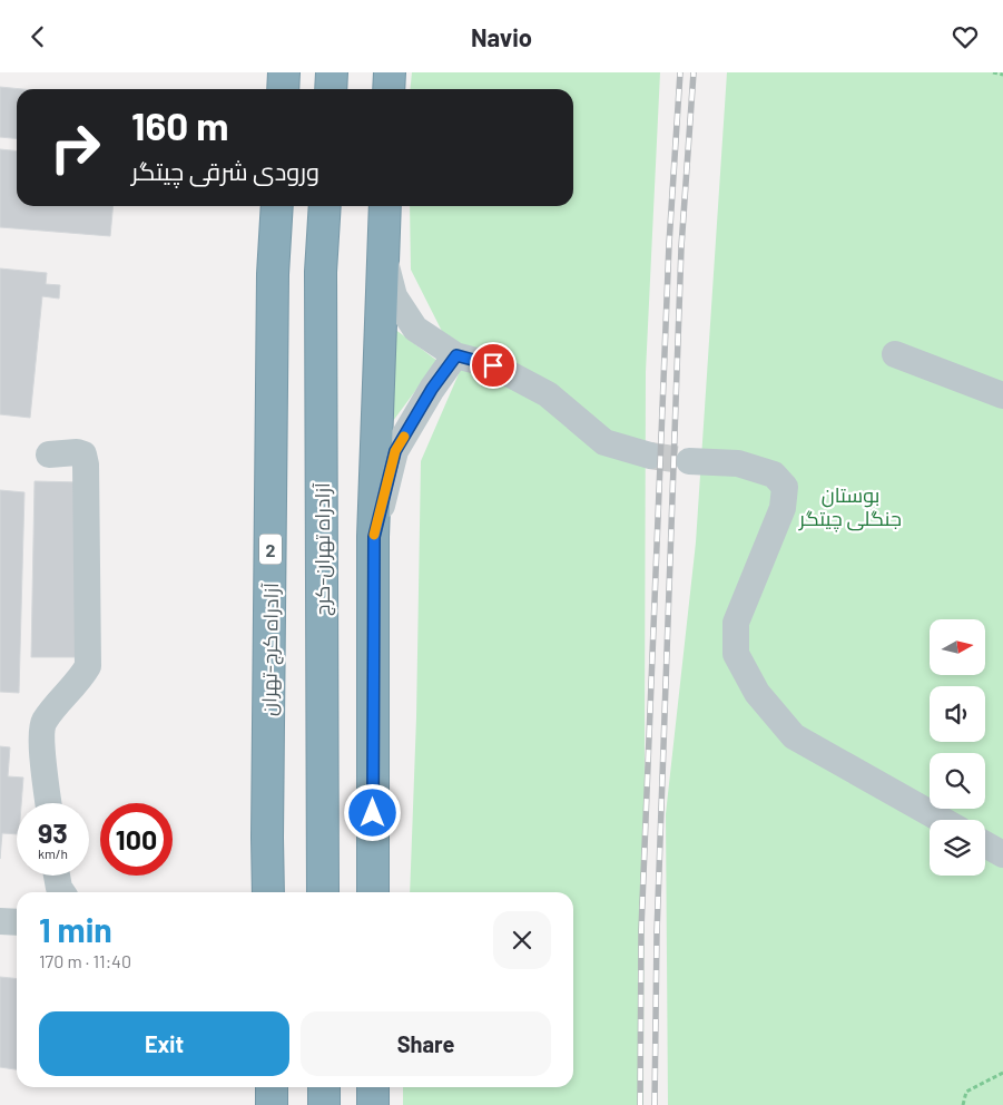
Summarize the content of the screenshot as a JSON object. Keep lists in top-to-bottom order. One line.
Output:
{"streets":{"highway":["2","آزادراه تهران-کرج","آزادراه کرج-تهران"]},"parks":["بوستان جنگلی چیتگر"],"north":"right","page":{"header":"Navio","turn":["160 m","ورودی شرقی چیتگر"],"speed":"93 km/h","limit":"100","heading":["1 min","170 m · 11:40"],"buttons":["Exit","Share"]}}
